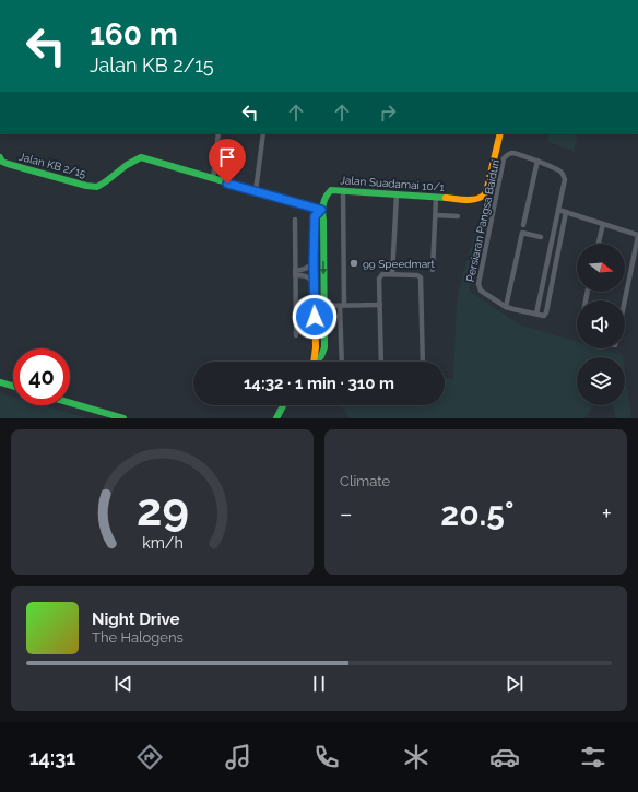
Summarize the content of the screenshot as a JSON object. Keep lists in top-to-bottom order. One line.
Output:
{"streets":{"street":["Jalan KB 2/15","Jalan Suadamai 10/1","Persiaran Pangsa Baiduri"]},"crossings":[["Jalan KB 2/15","Jalan Suadamai 10/1"]],"places":["99 Speedmart"],"north":"right","page":{"turn":["160 m","Jalan KB 2/15"],"limit":"40","trip":"14:32 · 1 min · 310 m","tile":"Climate","heat":["−","20.5°","+"],"song":["Night Drive","The Halogens"],"tabs":"14:31","gauge":["29","km/h"]}}
